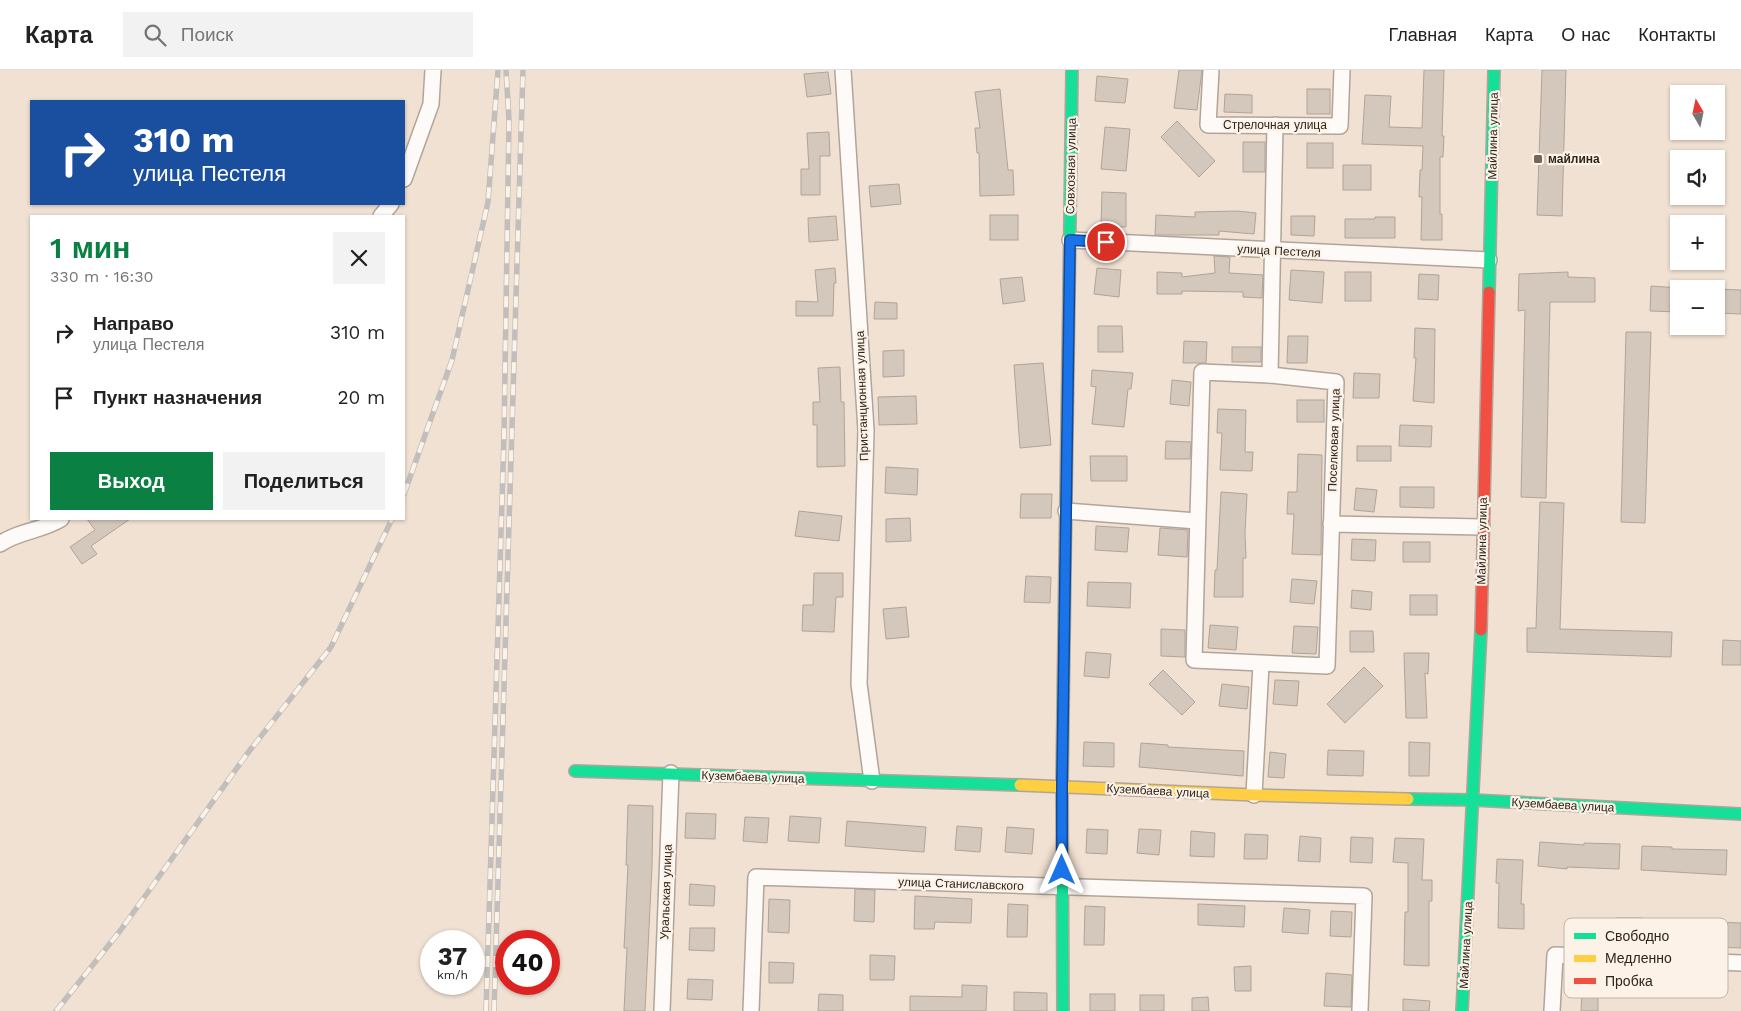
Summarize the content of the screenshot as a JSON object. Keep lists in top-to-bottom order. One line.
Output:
{"streets":{"street":["Стрелочная улица","Майлина улица","Совхозная улица","улица Пестеля","Пристанционная улица","Поселковая улица","Кузембаева улица","улица Станиславского","Уральская улица"]},"crossings":[["Майлина улица","улица Пестеля"],["Майлина улица","Кузембаева улица"],["Совхозная улица","улица Пестеля"],["Совхозная улица","Кузембаева улица"],["Совхозная улица","улица Станиславского"],["Пристанционная улица","Кузембаева улица"],["Кузембаева улица","Уральская улица"]],"places":{"transit":["майлина"]},"legend":["Свободно","Медленно","Пробка"],"north":"top","page":{"header":"Карта","search":"Поиск","nav":["Главная","Карта","О нас","Контакты"],"map_buttons":["+","−"],"turn":["310 m","улица Пестеля"],"heading":["1 мин","330 m · 16:30"],"list":[{"name":"Направо","note":"улица Пестеля","value":"310 m"},{"name":"Пункт назначения","value":"20 m"}],"buttons":["Выход","Поделиться"],"speed":"37 km/h","limit":"40"}}
